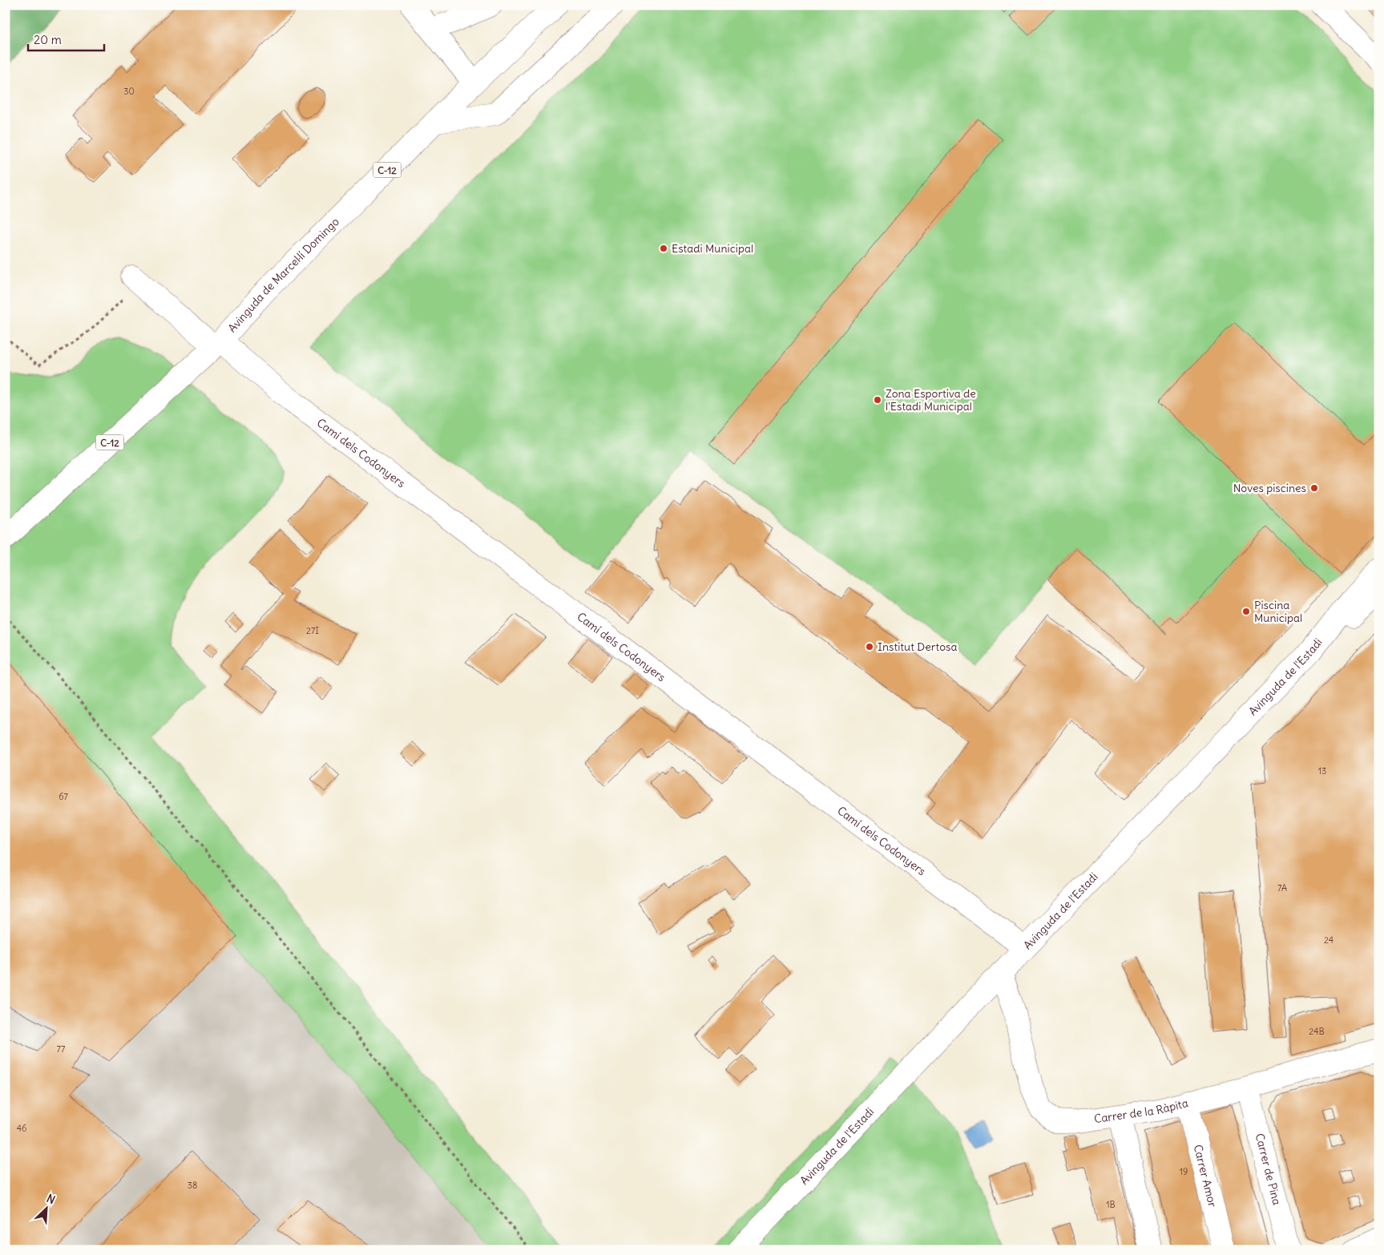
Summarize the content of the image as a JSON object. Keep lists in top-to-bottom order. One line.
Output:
{"streets":{"street":["C-12","Avinguda de Marcel·lí Domingo","Camí dels Codonyers","Avinguda de l'Estadi","Carrer de la Ràpita","Carrer de Pina","Carrer Amor"]},"crossings":[["Avinguda de Marcel·lí Domingo","Camí dels Codonyers"],["Camí dels Codonyers","Avinguda de l'Estadi"],["Avinguda de l'Estadi","Carrer de la Ràpita"],["Carrer de la Ràpita","Carrer de Pina"],["Carrer de la Ràpita","Carrer Amor"]],"places":["Estadi Municipal","Zona Esportiva de l'Estadi Municipal","Noves piscines","Piscina Municipal","Institut Dertosa"],"house_numbers":["30","27I","13","67","7A","24","24B","77","46","19","38","1B"],"scale_bar":"20 m","north":"top right"}
